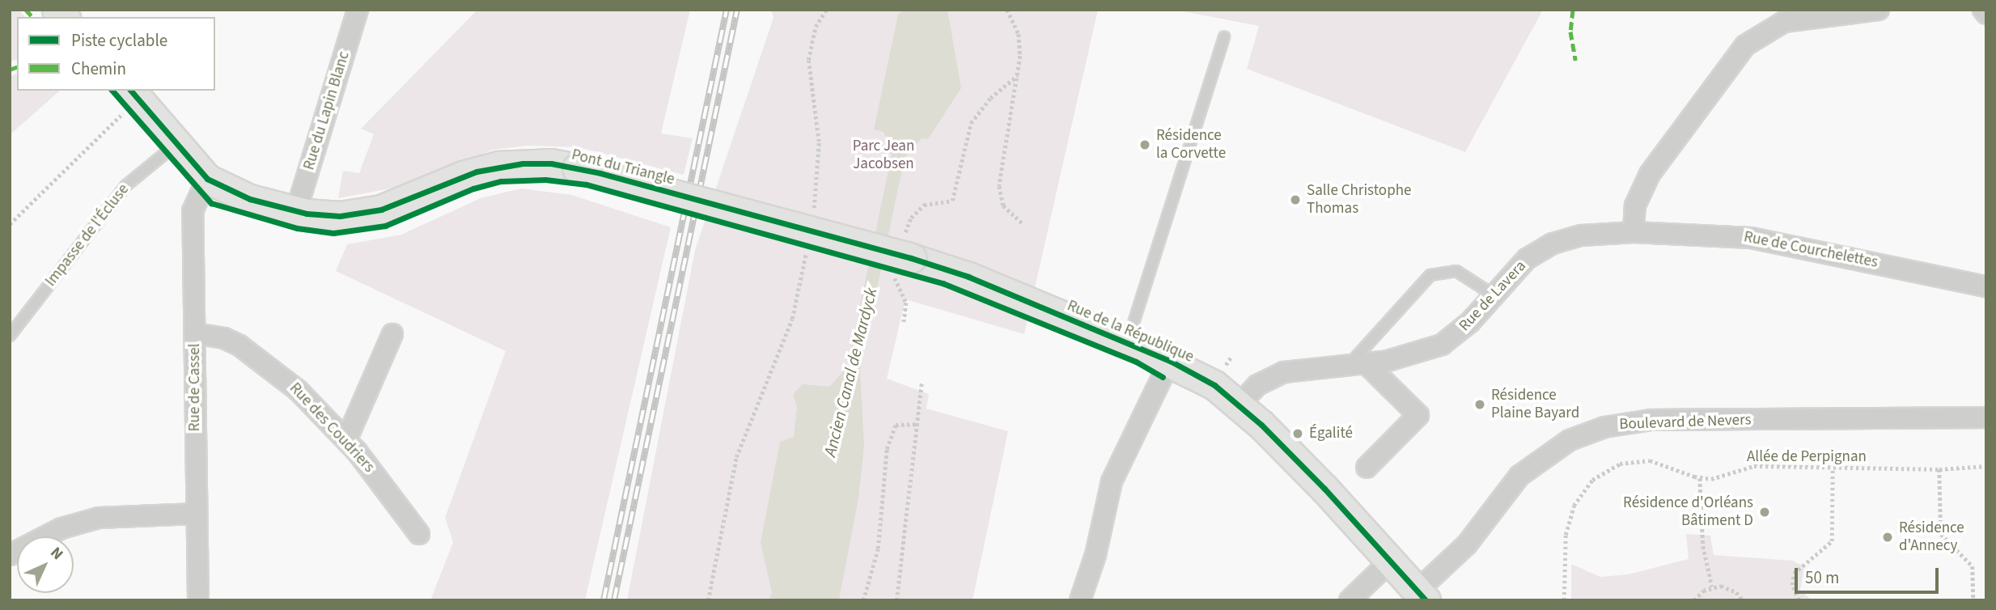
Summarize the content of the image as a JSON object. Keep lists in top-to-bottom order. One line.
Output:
{"streets":{"street":["Rue du Lapin Blanc","Pont du Triangle","Rue de Courchelettes","Rue de Lavera","Rue de la République","Rue de Cassel","Boulevard de Nevers","Rue des Coudriers"],"lane":["Impasse de l'Écluse"],"path":["Allée de Perpignan"]},"crossings":[["Rue du Lapin Blanc","Pont du Triangle"],["Pont du Triangle","Impasse de l'Écluse"],["Pont du Triangle","Rue de la République"],["Pont du Triangle","Rue de Cassel"],["Rue de Courchelettes","Rue de Lavera"],["Rue de Lavera","Rue de la République"],["Rue de la République","Boulevard de Nevers"],["Rue de Cassel","Rue des Coudriers"]],"water":["Ancien Canal de Mardyck"],"parks":["Parc Jean Jacobsen"],"places":["Résidence la Corvette","Salle Christophe Thomas","Résidence Plaine Bayard","Égalité","Résidence d'Orléans Bâtiment D","Résidence d'Annecy"],"legend":["Piste cyclable","Chemin"],"scale_bar":"50 m","north":"top right"}
